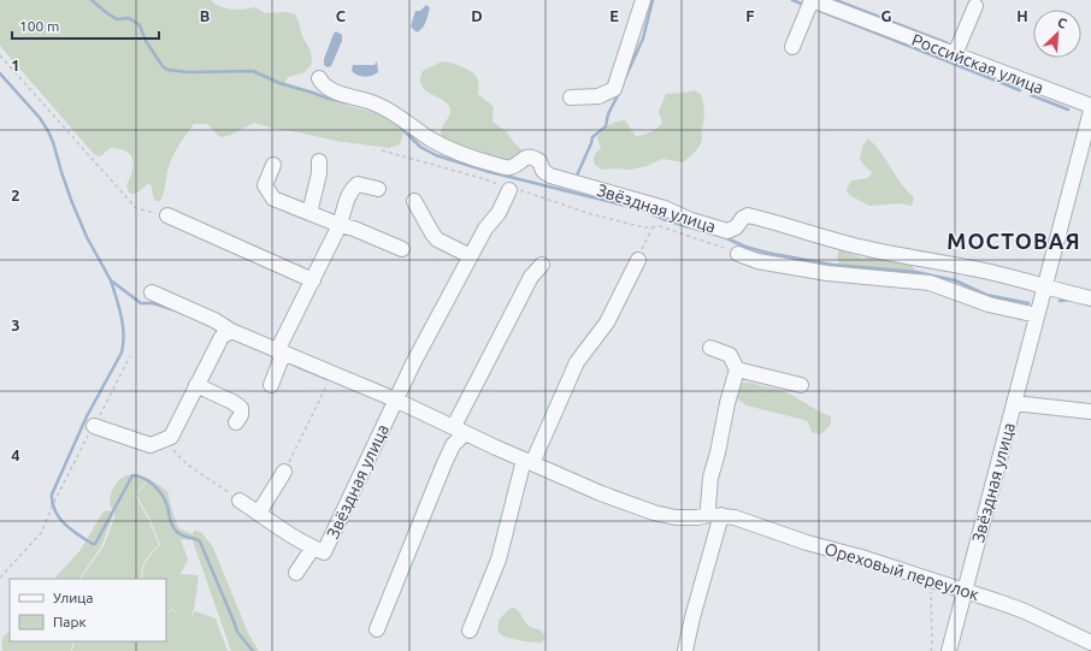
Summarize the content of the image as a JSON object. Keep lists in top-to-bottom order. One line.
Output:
{"streets":{"street":["Российская улица","Звёздная улица","Ореховый переулок"]},"crossings":[["Звёздная улица","Ореховый переулок"]],"districts":["МОСТОВАЯ"],"legend":["Улица","Парк"],"scale_bar":"100 m","north":"top right","grid":{"columns":["B","C","D","E","F","G","H"],"rows":["1","2","3","4"]}}
